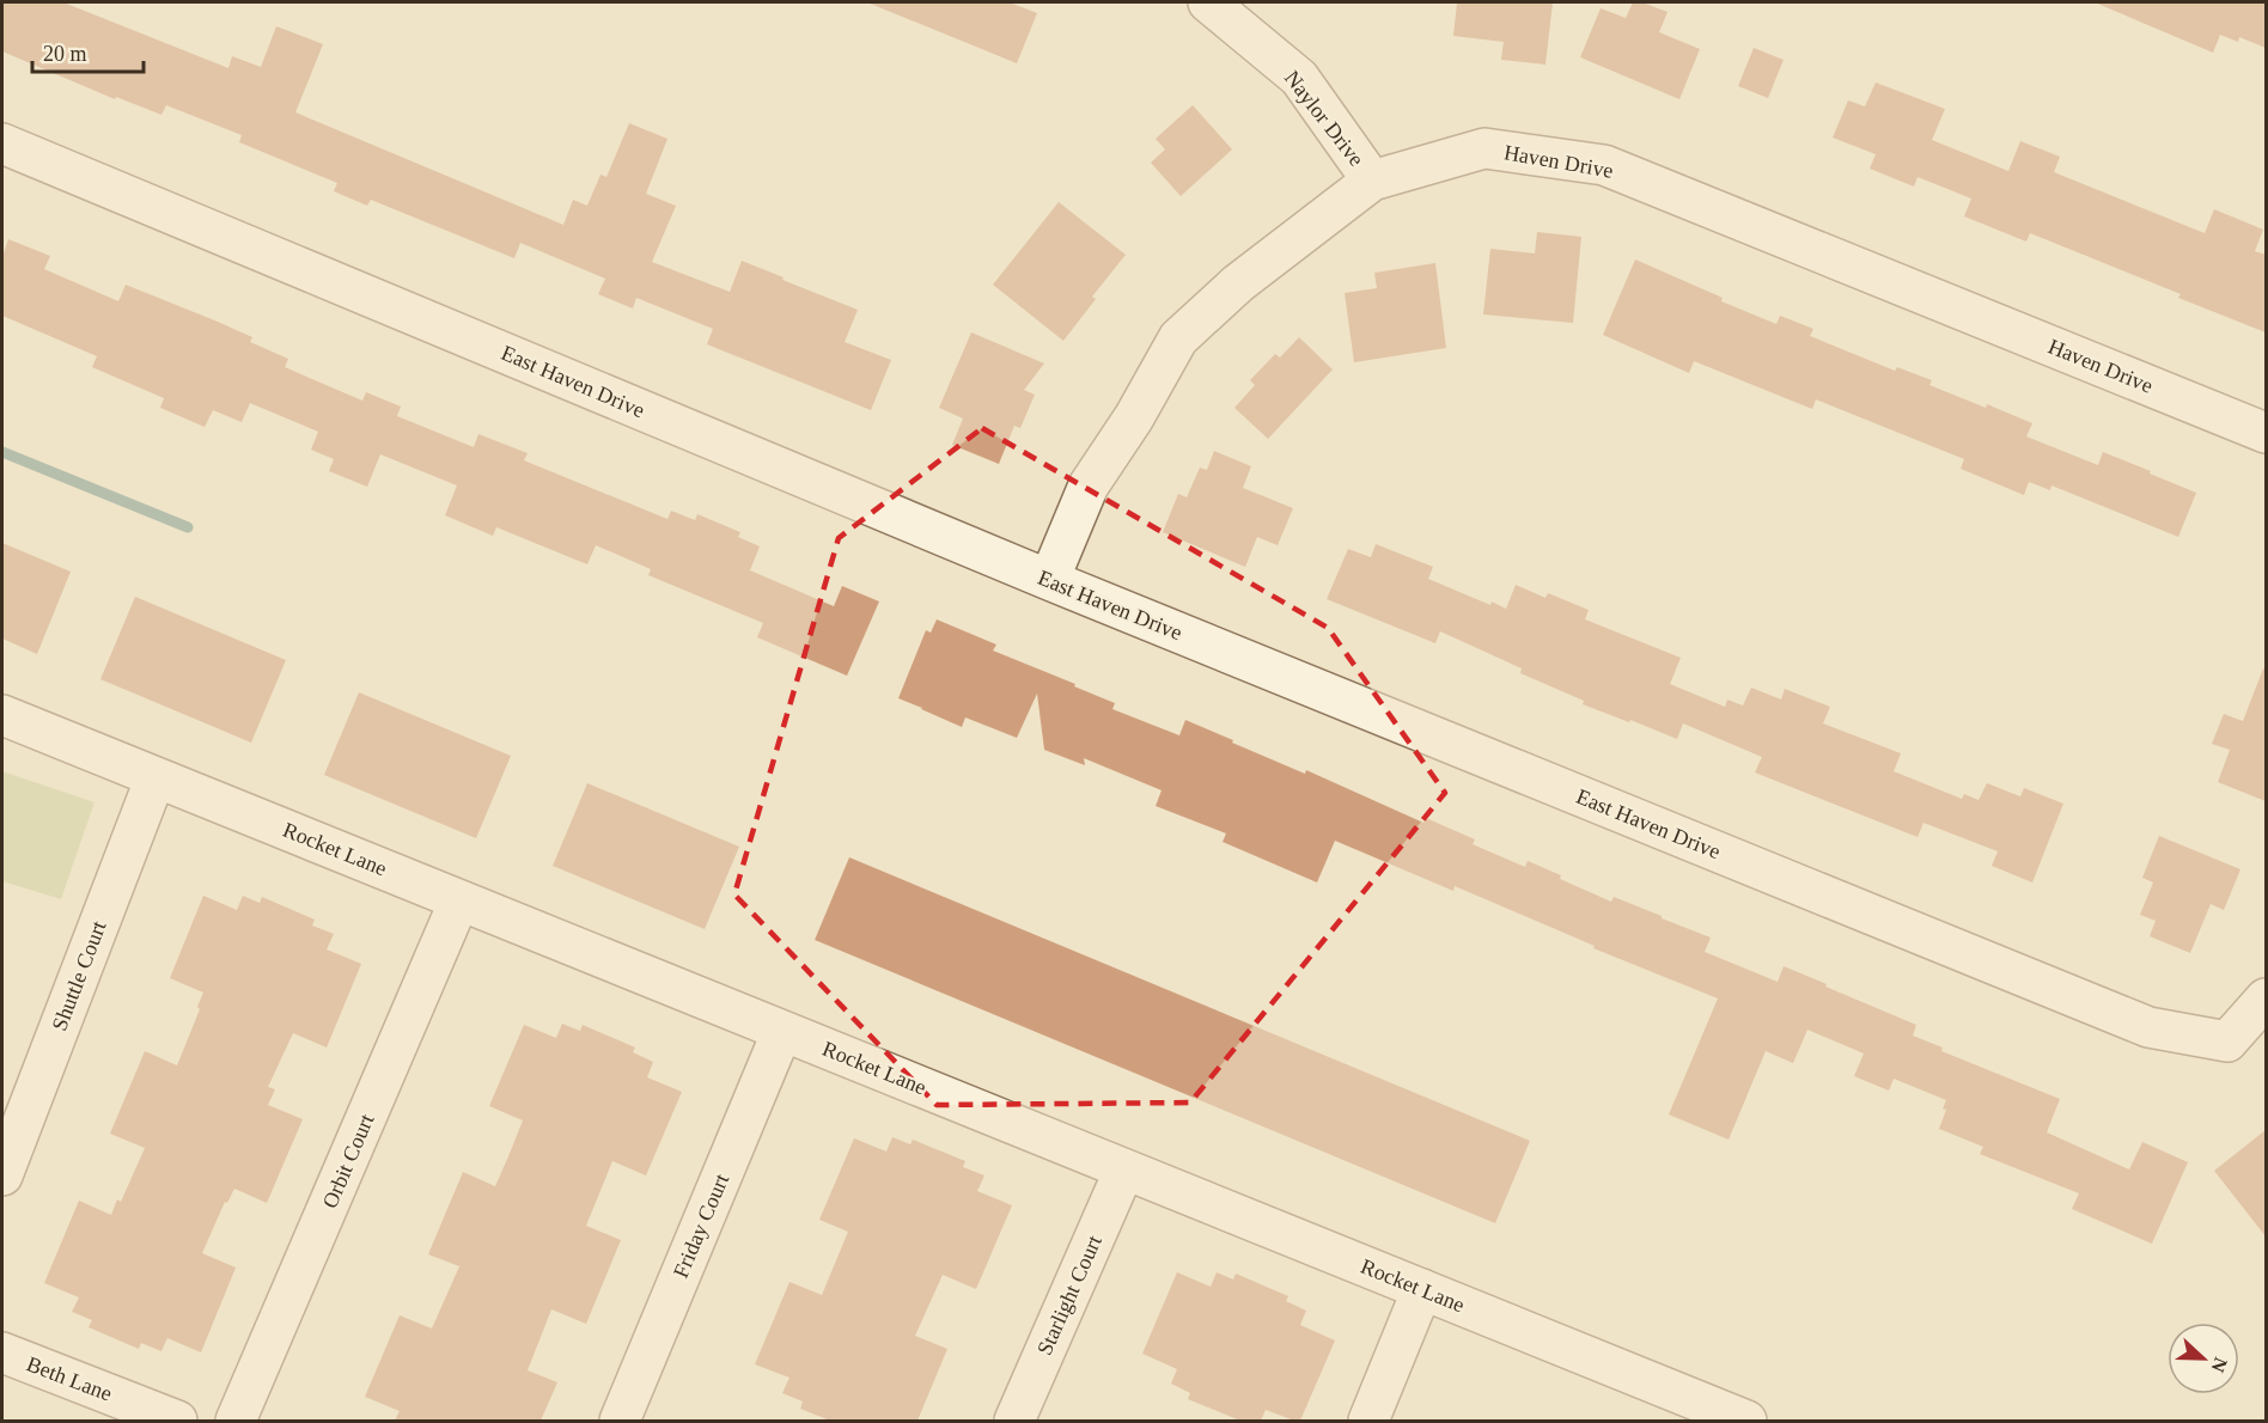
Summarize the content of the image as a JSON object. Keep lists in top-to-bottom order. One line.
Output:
{"streets":{"street":["Naylor Drive","Haven Drive","East Haven Drive","Rocket Lane","Shuttle Court","Orbit Court","Friday Court","Starlight Court","Beth Lane"]},"crossings":[["Naylor Drive","Haven Drive"],["Haven Drive","East Haven Drive"],["Rocket Lane","Shuttle Court"],["Rocket Lane","Orbit Court"],["Rocket Lane","Friday Court"],["Rocket Lane","Starlight Court"]],"scale_bar":"20 m","north":"right"}
